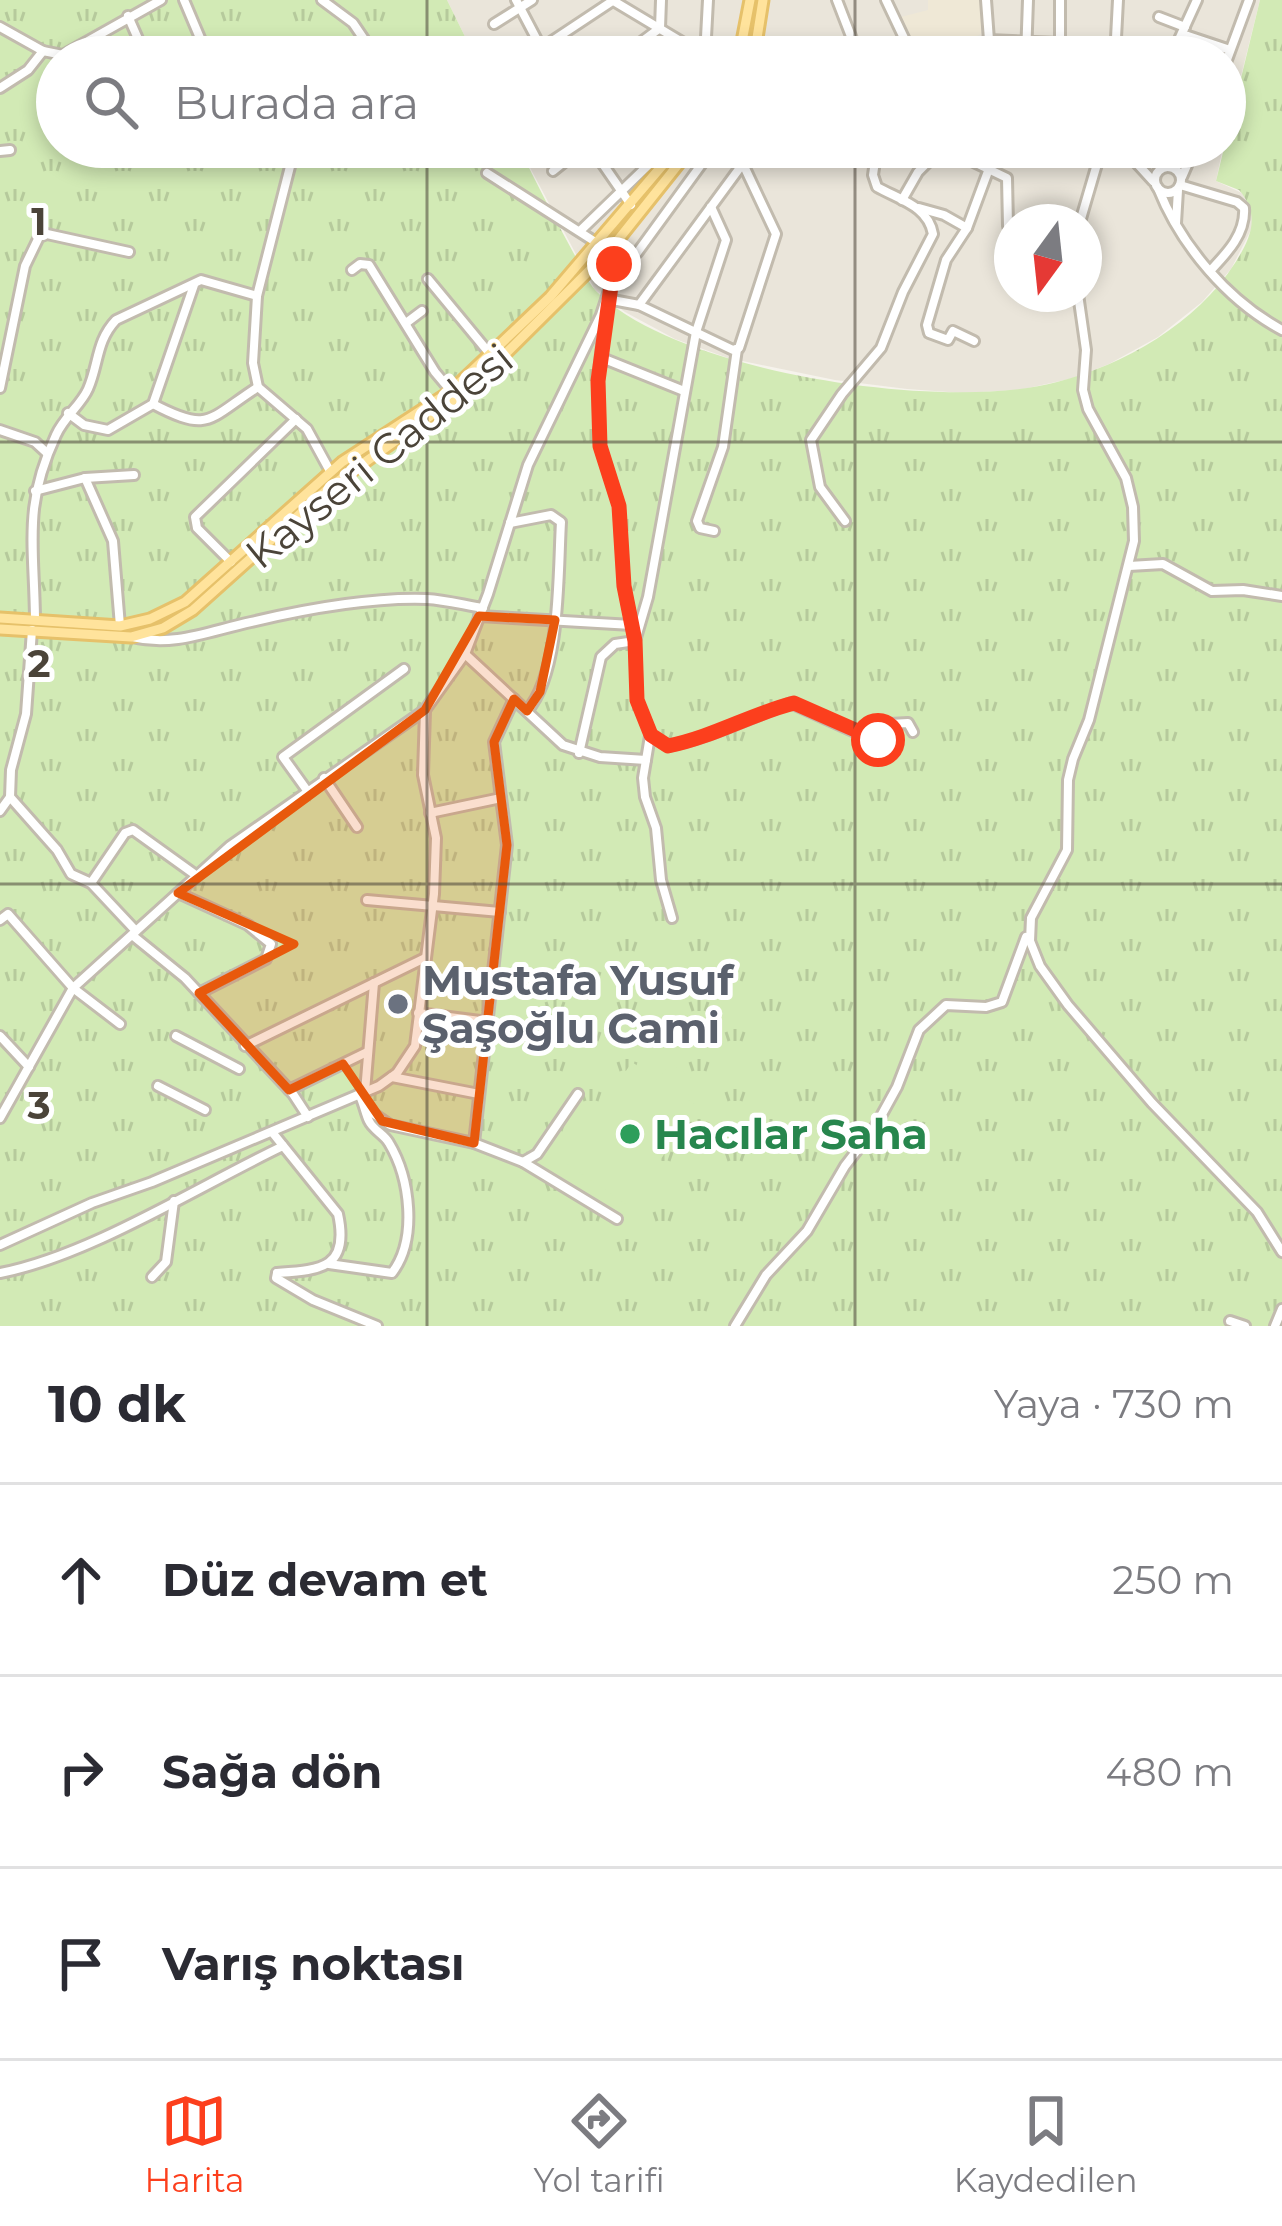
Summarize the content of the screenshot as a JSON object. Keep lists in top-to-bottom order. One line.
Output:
{"streets":{"main road":["Kayseri Caddesi"]},"places":["Mustafa Yusuf Şaşoğlu Cami","Hacılar Saha"],"north":"bottom","page":{"search":"Burada ara","heading":["10 dk","Yaya · 730 m"],"list":[["Düz devam et","250 m"],["Sağa dön","480 m"],"Varış noktası"],"nav":["Harita","Yol tarifi","Kaydedilen"]},"grid":{"rows":["1","2","3"]}}
